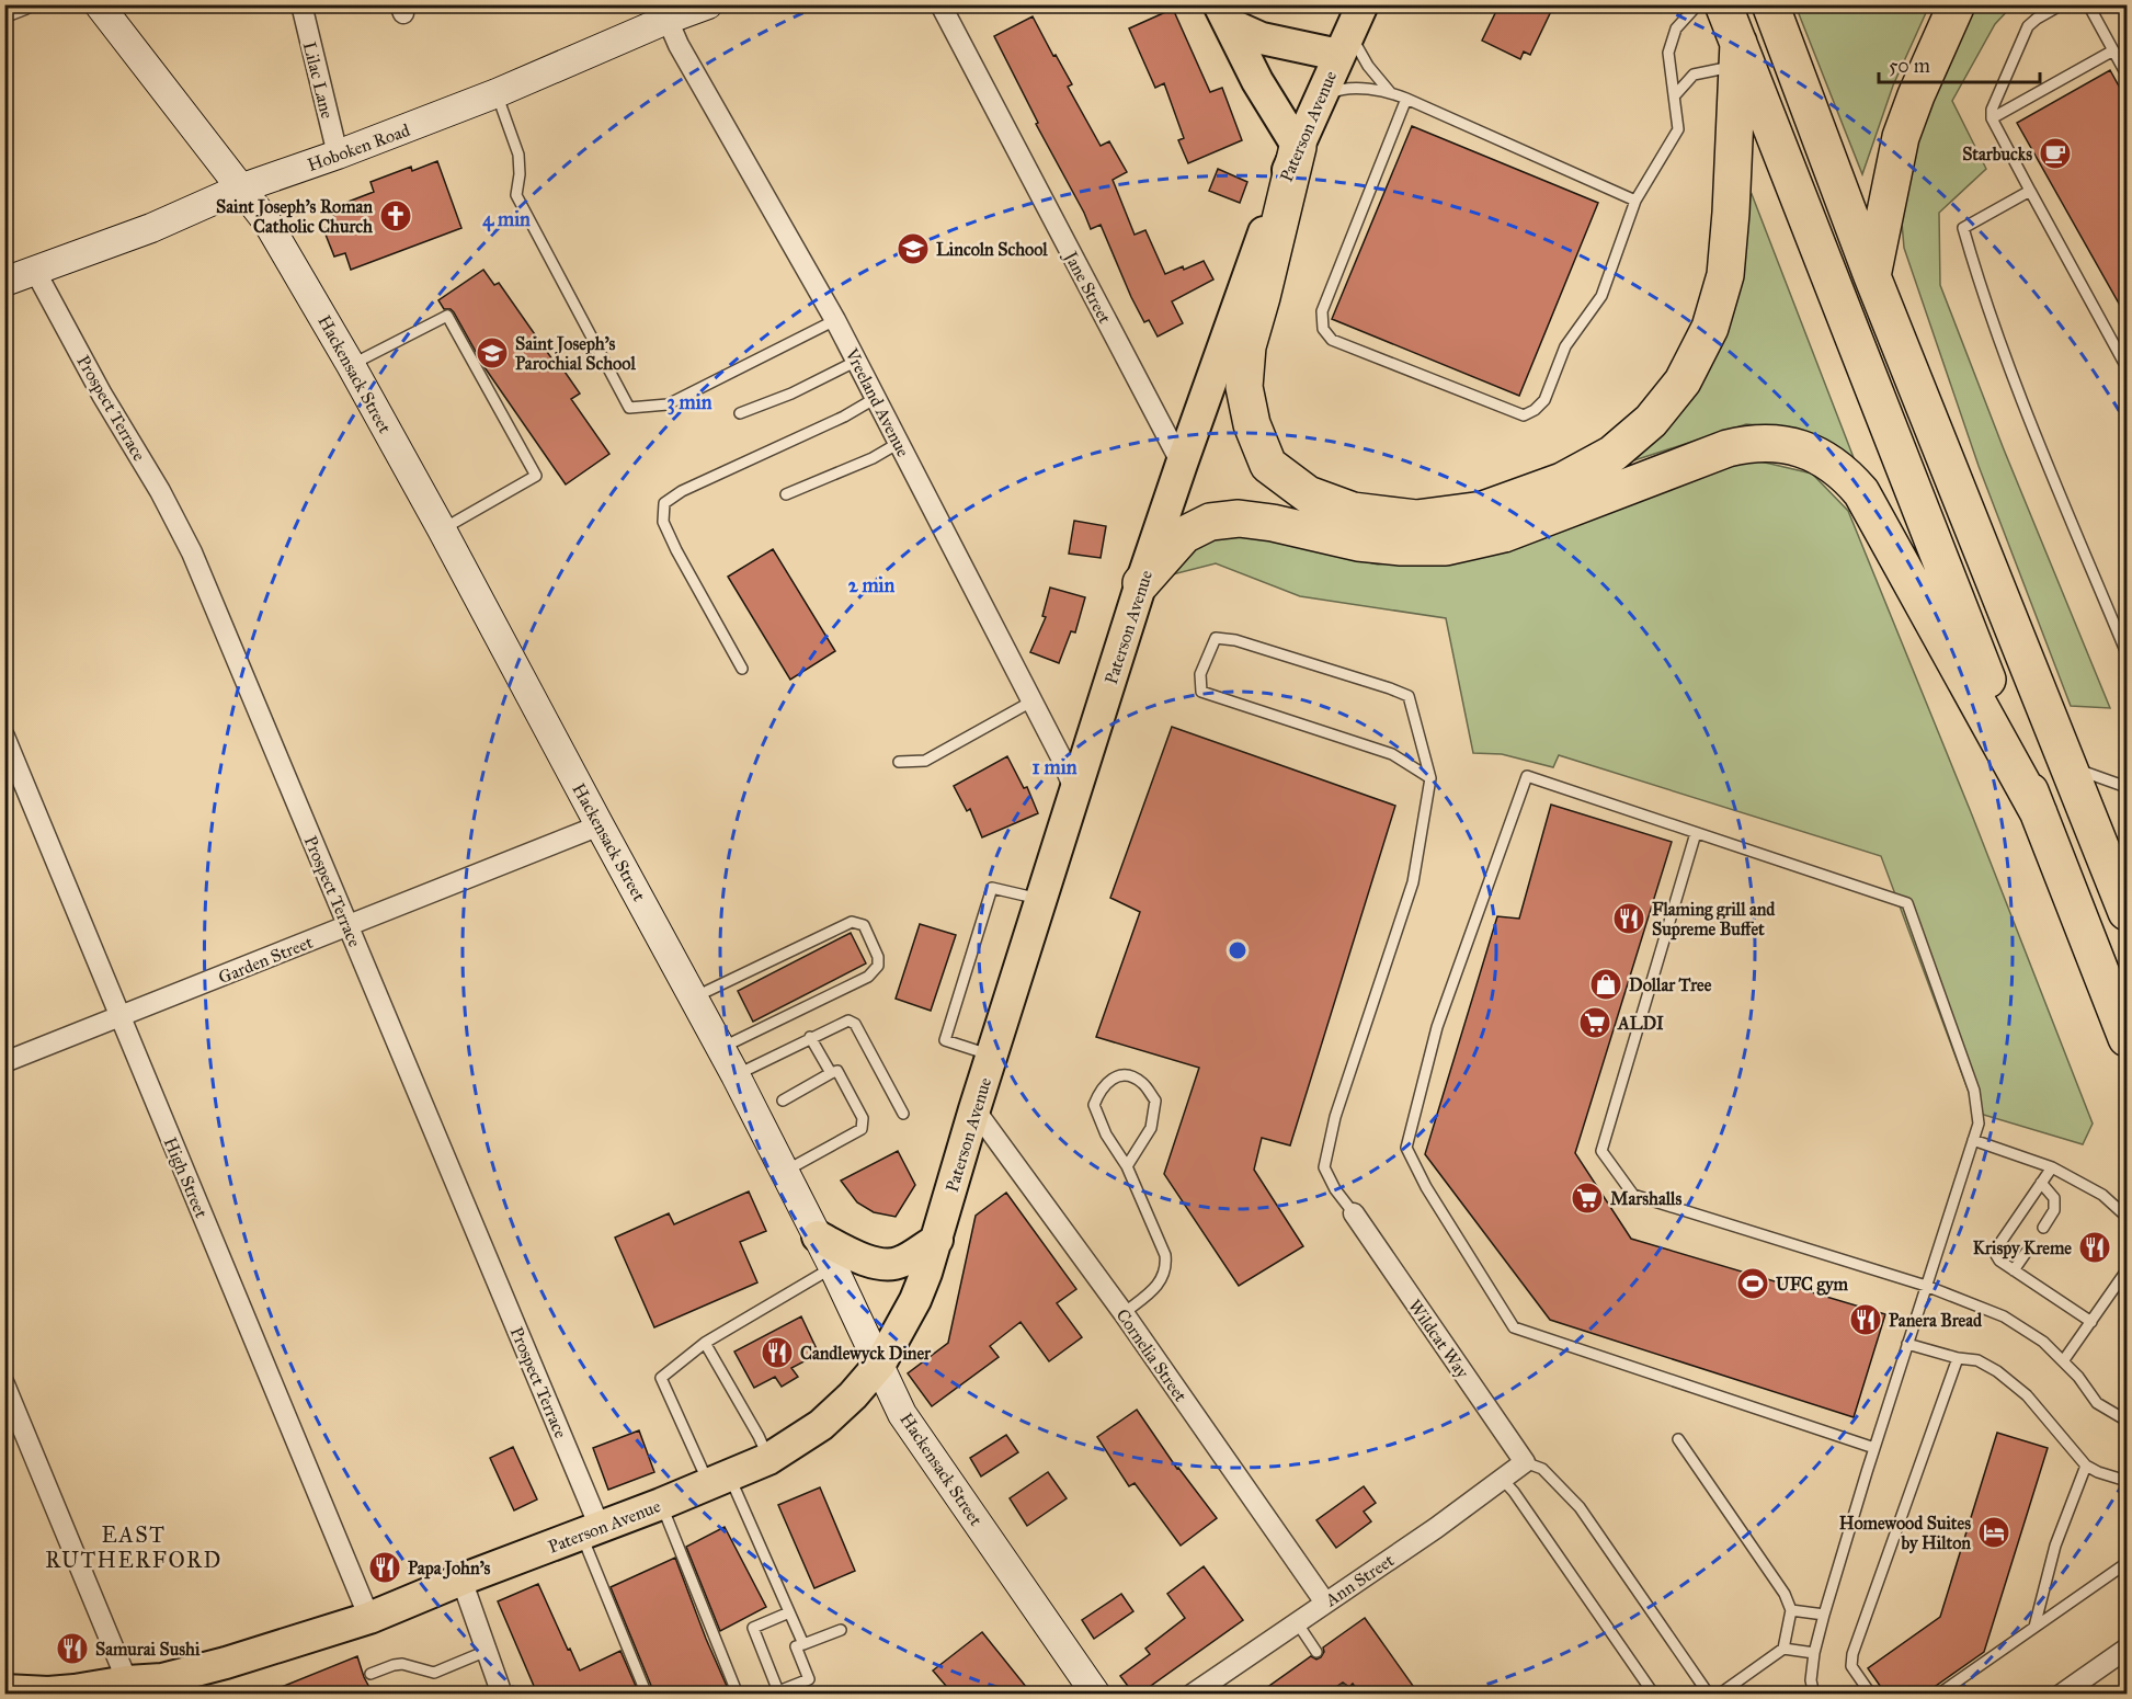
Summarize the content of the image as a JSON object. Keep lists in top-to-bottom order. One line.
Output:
{"streets":{"main road":["Paterson Avenue","Hoboken Road","Hackensack Street"],"street":["Lilac Lane","Jane Street","Vreeland Avenue","Prospect Terrace","Garden Street","High Street","Wildcat Way","Cornelia Street","Ann Street"]},"crossings":[["Lilac Lane","Hoboken Road"],["Paterson Avenue","Jane Street"],["Paterson Avenue","Hackensack Street"],["Paterson Avenue","Vreeland Avenue"],["Paterson Avenue","Prospect Terrace"],["Paterson Avenue","High Street"],["Paterson Avenue","Cornelia Street"],["Hoboken Road","Hackensack Street"],["Hoboken Road","Vreeland Avenue"],["Hoboken Road","Prospect Terrace"],["Hackensack Street","Garden Street"],["Prospect Terrace","Garden Street"],["Garden Street","High Street"],["Wildcat Way","Ann Street"],["Cornelia Street","Ann Street"]],"districts":["EAST RUTHERFORD"],"places":{"cafe":["Starbucks"],"church":["Saint Joseph's Roman Catholic Church"],"school or university":["Lincoln School","Saint Joseph's Parochial School"],"restaurant":["Flaming grill and Supreme Buffet","Krispy Kreme","Panera Bread","Candlewyck Diner","Papa John's","Samurai Sushi"],"shop":["Dollar Tree"],"supermarket":["ALDI","Marshalls"],"sports":["UFC gym"],"hotel":["Homewood Suites by Hilton"]},"scale_bar":"50 m","rings":["4 min","3 min","2 min","1 min"]}
